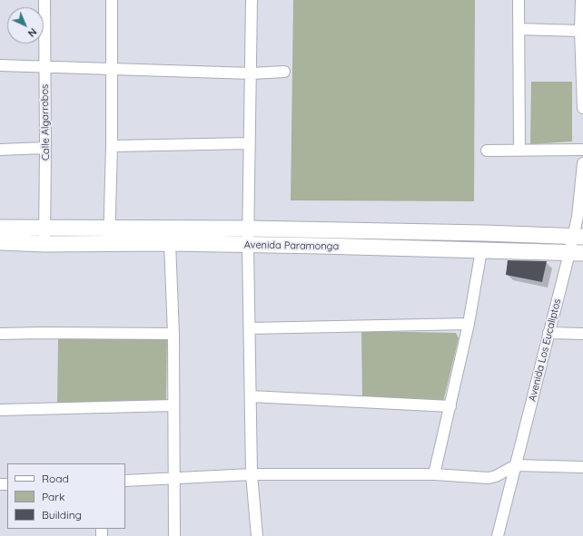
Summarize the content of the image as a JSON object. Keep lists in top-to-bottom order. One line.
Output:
{"streets":{"street":["Calle Algarrobos","Avenida Paramonga","Avenida Los Eucaliptos"]},"crossings":[["Calle Algarrobos","Avenida Paramonga"],["Avenida Paramonga","Avenida Los Eucaliptos"]],"legend":["Road","Park","Building"],"north":"bottom right"}
